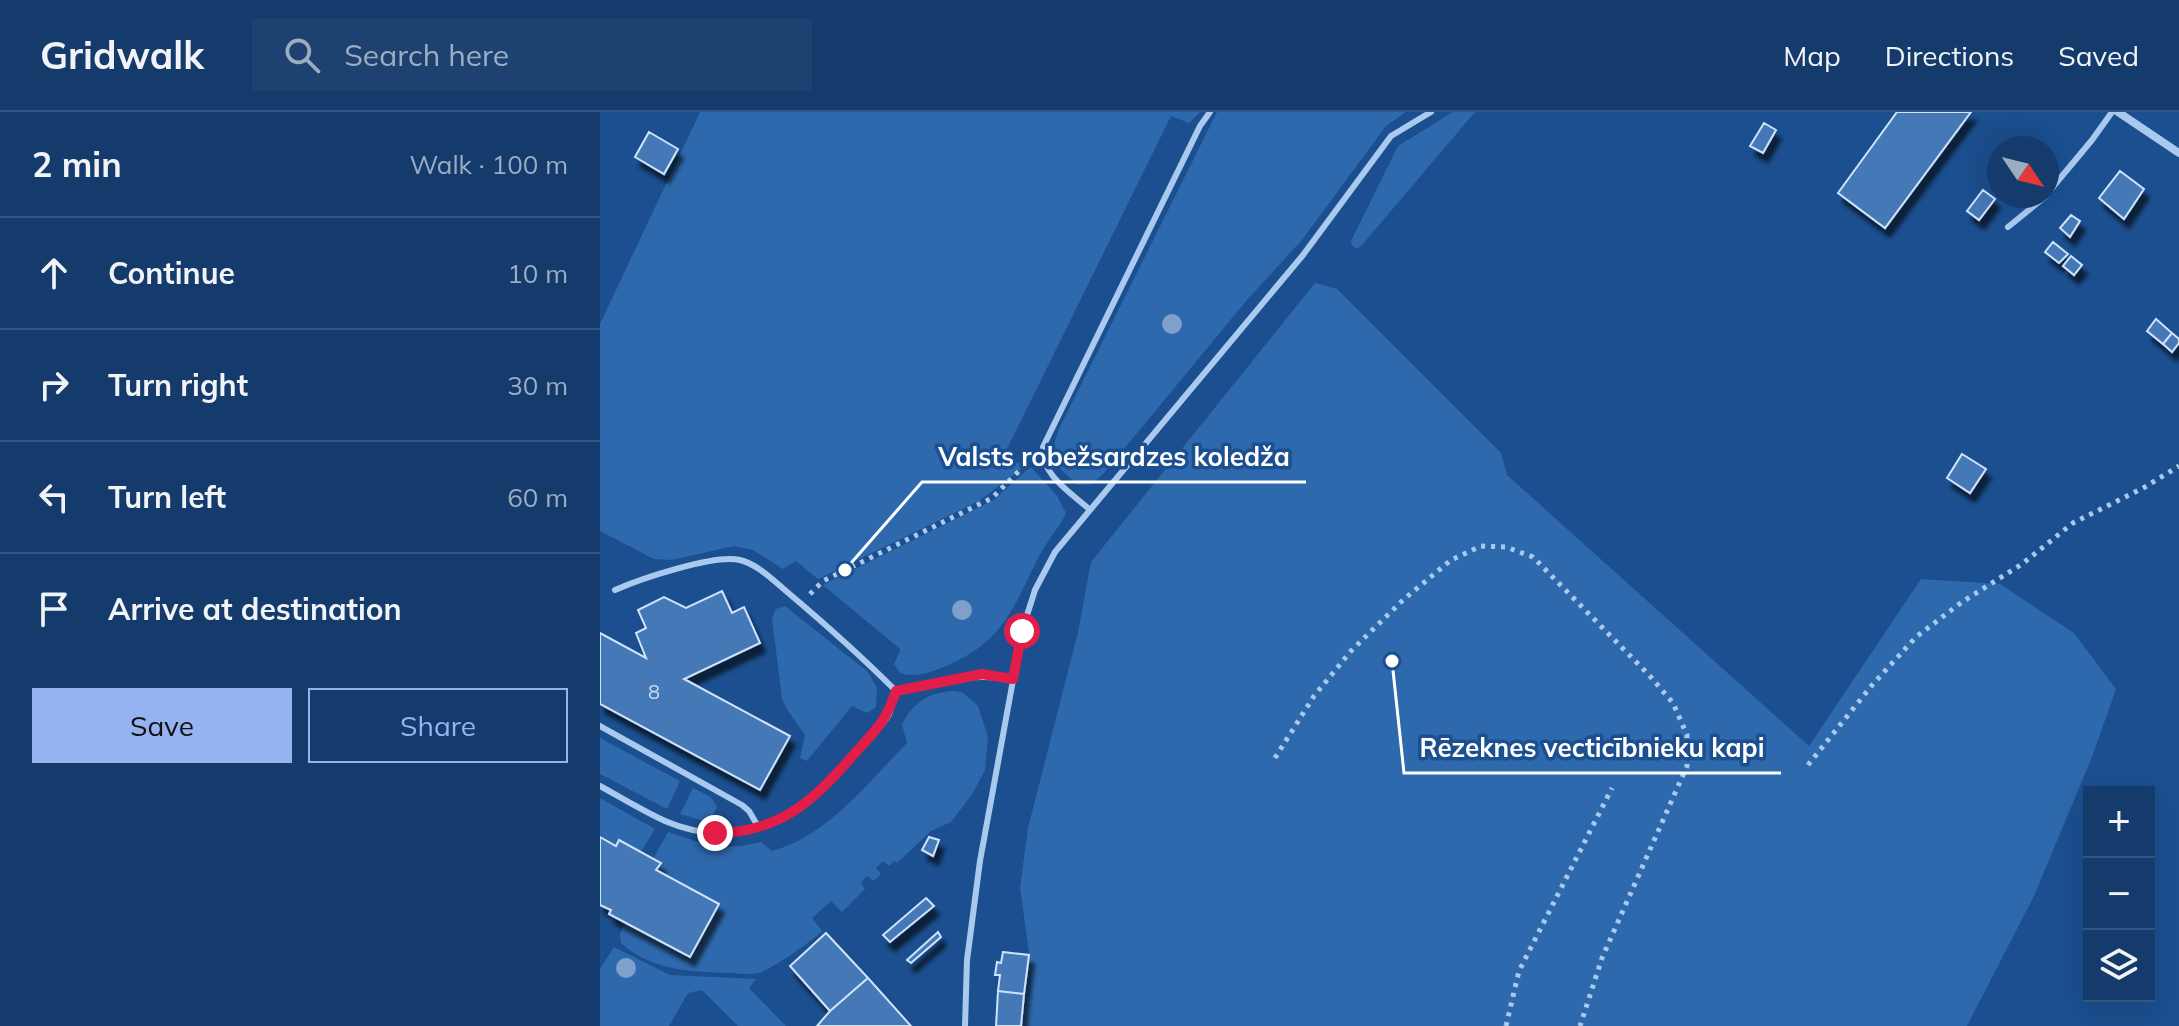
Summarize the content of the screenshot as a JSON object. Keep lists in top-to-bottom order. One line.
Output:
{"places":["Valsts robežsardzes koledža","Rēzeknes vecticībnieku kapi"],"house_numbers":["8"],"north":"bottom right","page":{"header":"Gridwalk","search":"Search here","nav":["Map","Directions","Saved"],"heading":["2 min","Walk · 100 m"],"list":[["Continue","10 m"],["Turn right","30 m"],["Turn left","60 m"],"Arrive at destination"],"buttons":["Save","Share"],"map_buttons":["+","−"]}}
